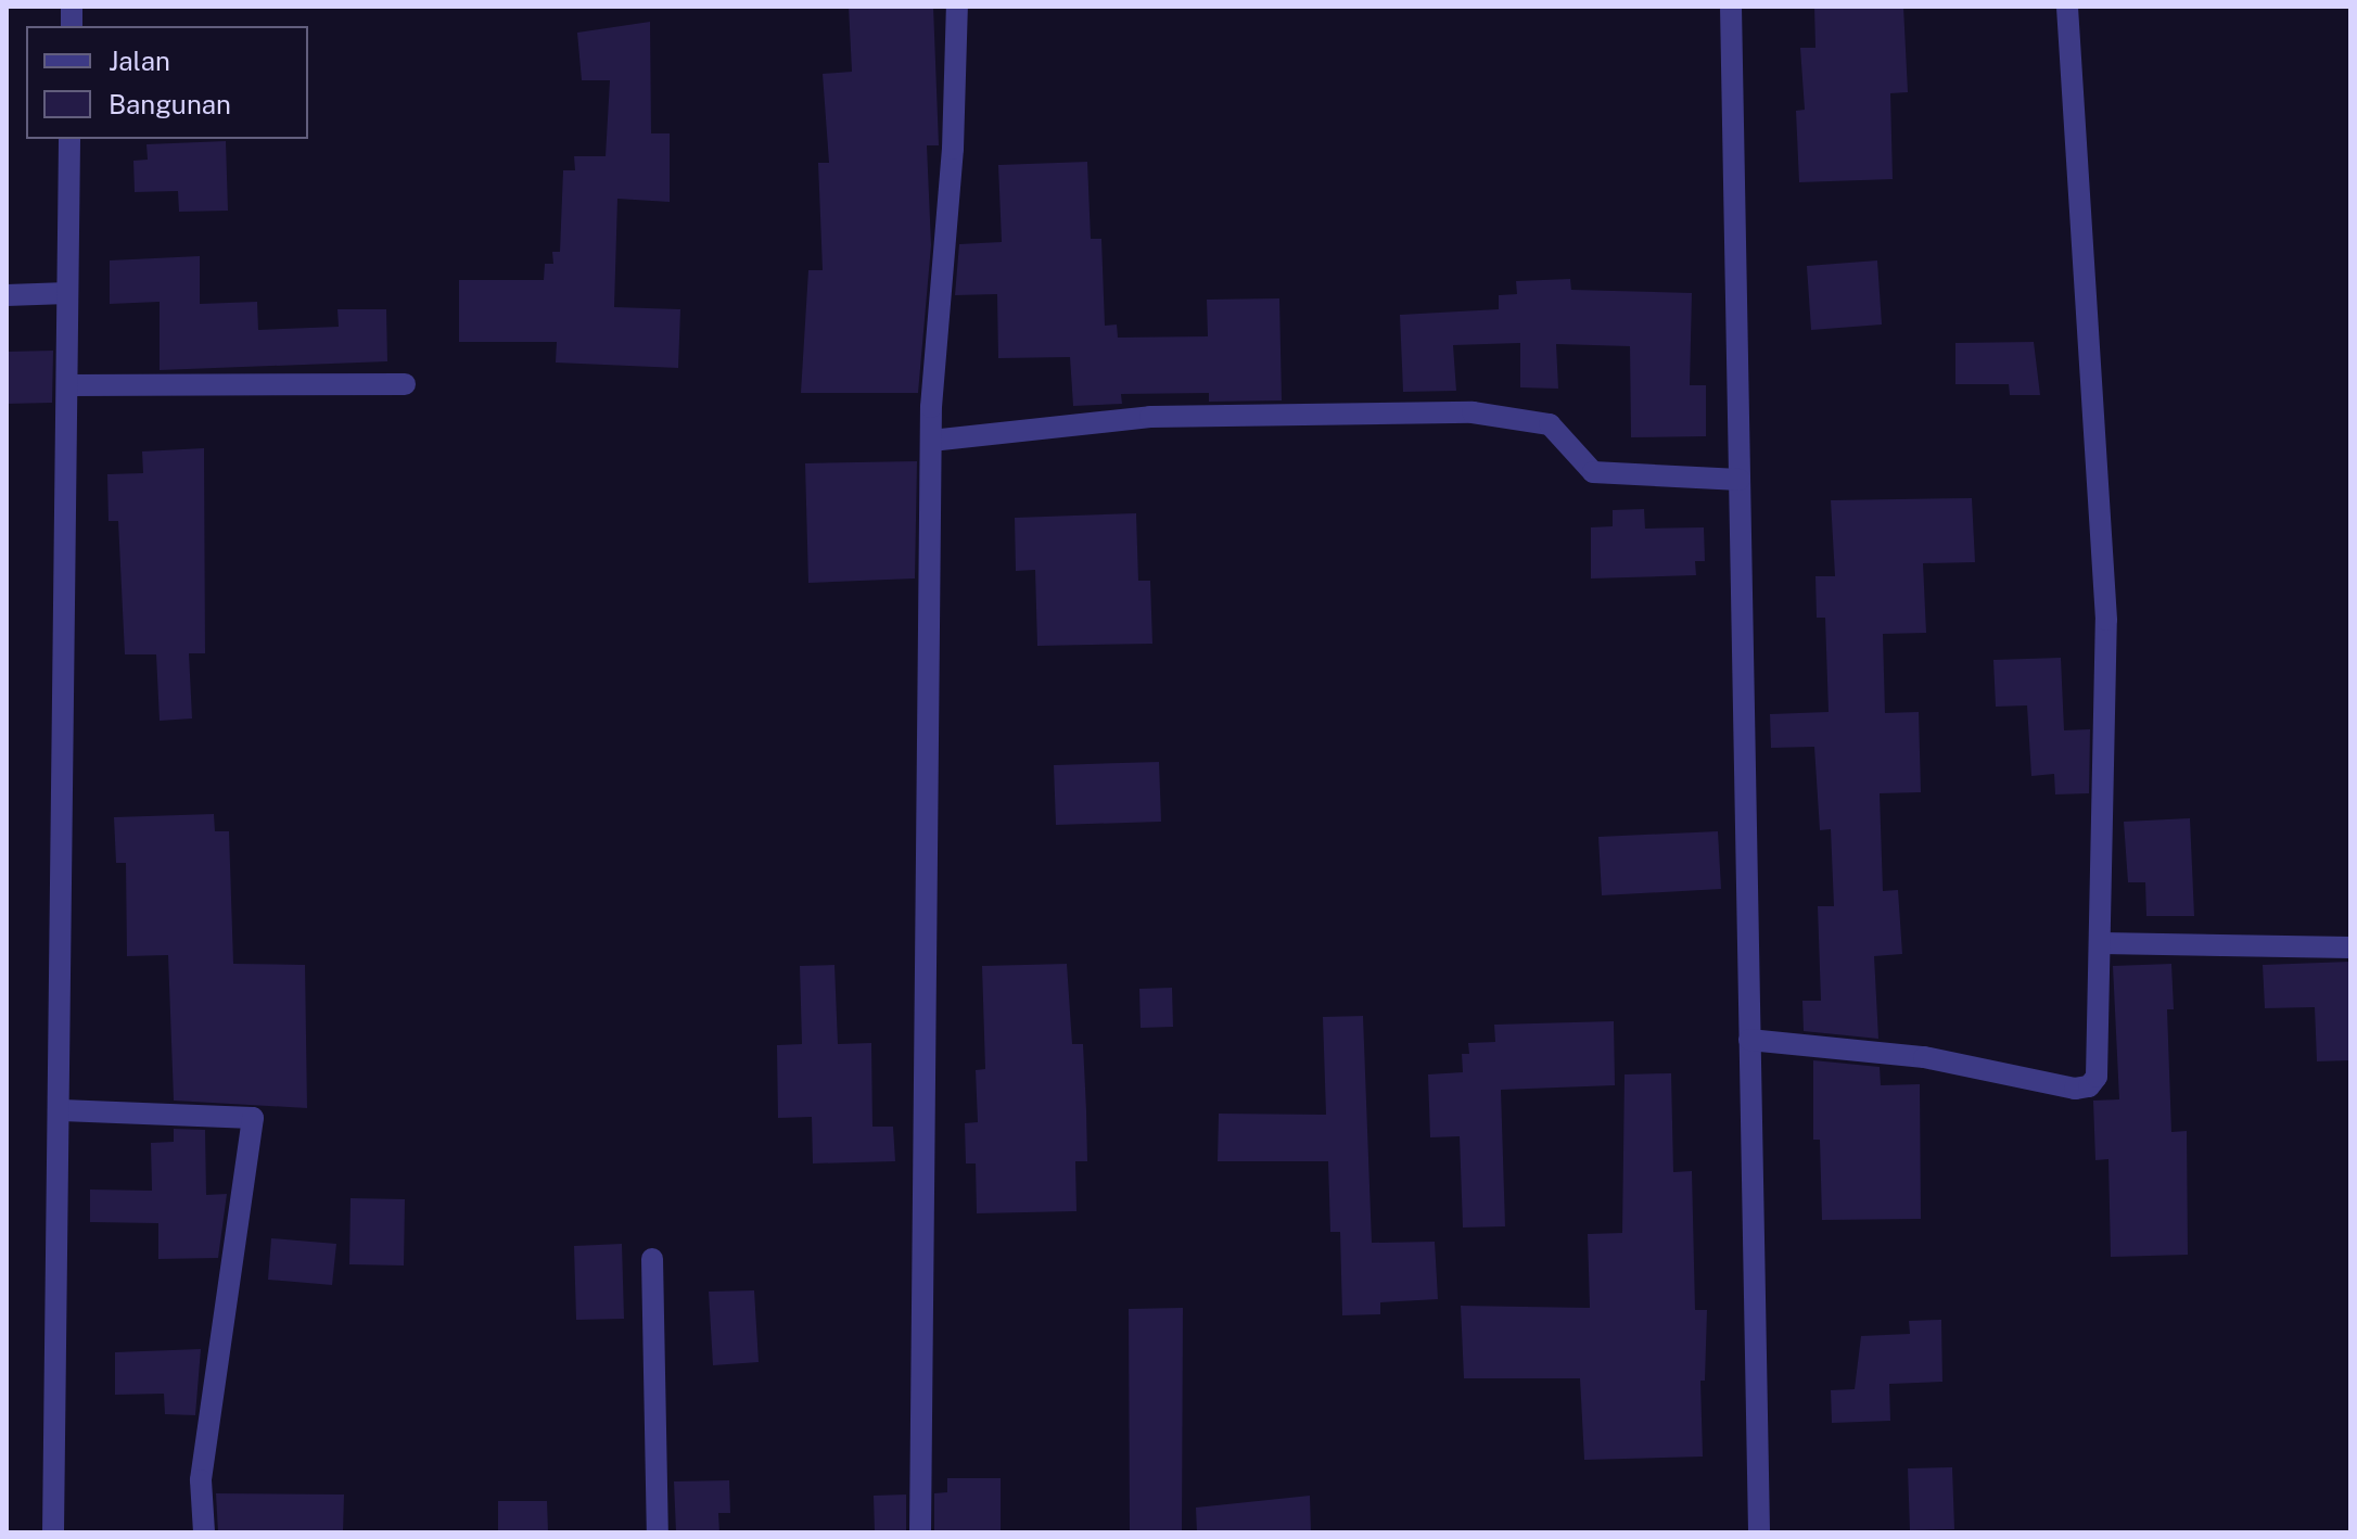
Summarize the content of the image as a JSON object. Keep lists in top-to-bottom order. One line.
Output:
{"legend":["Jalan","Bangunan"]}
